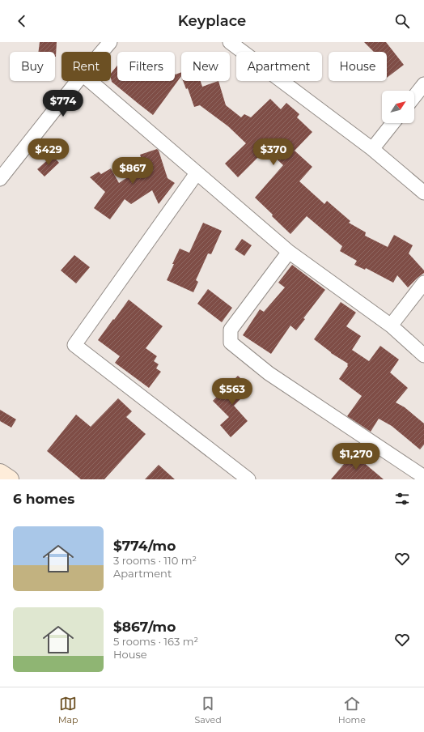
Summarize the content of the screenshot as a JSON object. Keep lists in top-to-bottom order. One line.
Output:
{"north":"top right","page":{"header":"Keyplace","chip":["Buy","Rent","Filters","New","Apartment","House"],"price":["$774","$429","$370","$867","$563","$1,270"],"heading":"6 homes","list":[{"name":"$774/mo","note":"3 rooms · 110 m² · Apartment"},{"name":"$867/mo","note":"5 rooms · 163 m² · House"}],"tabs":["Map","Saved","Home"]}}
